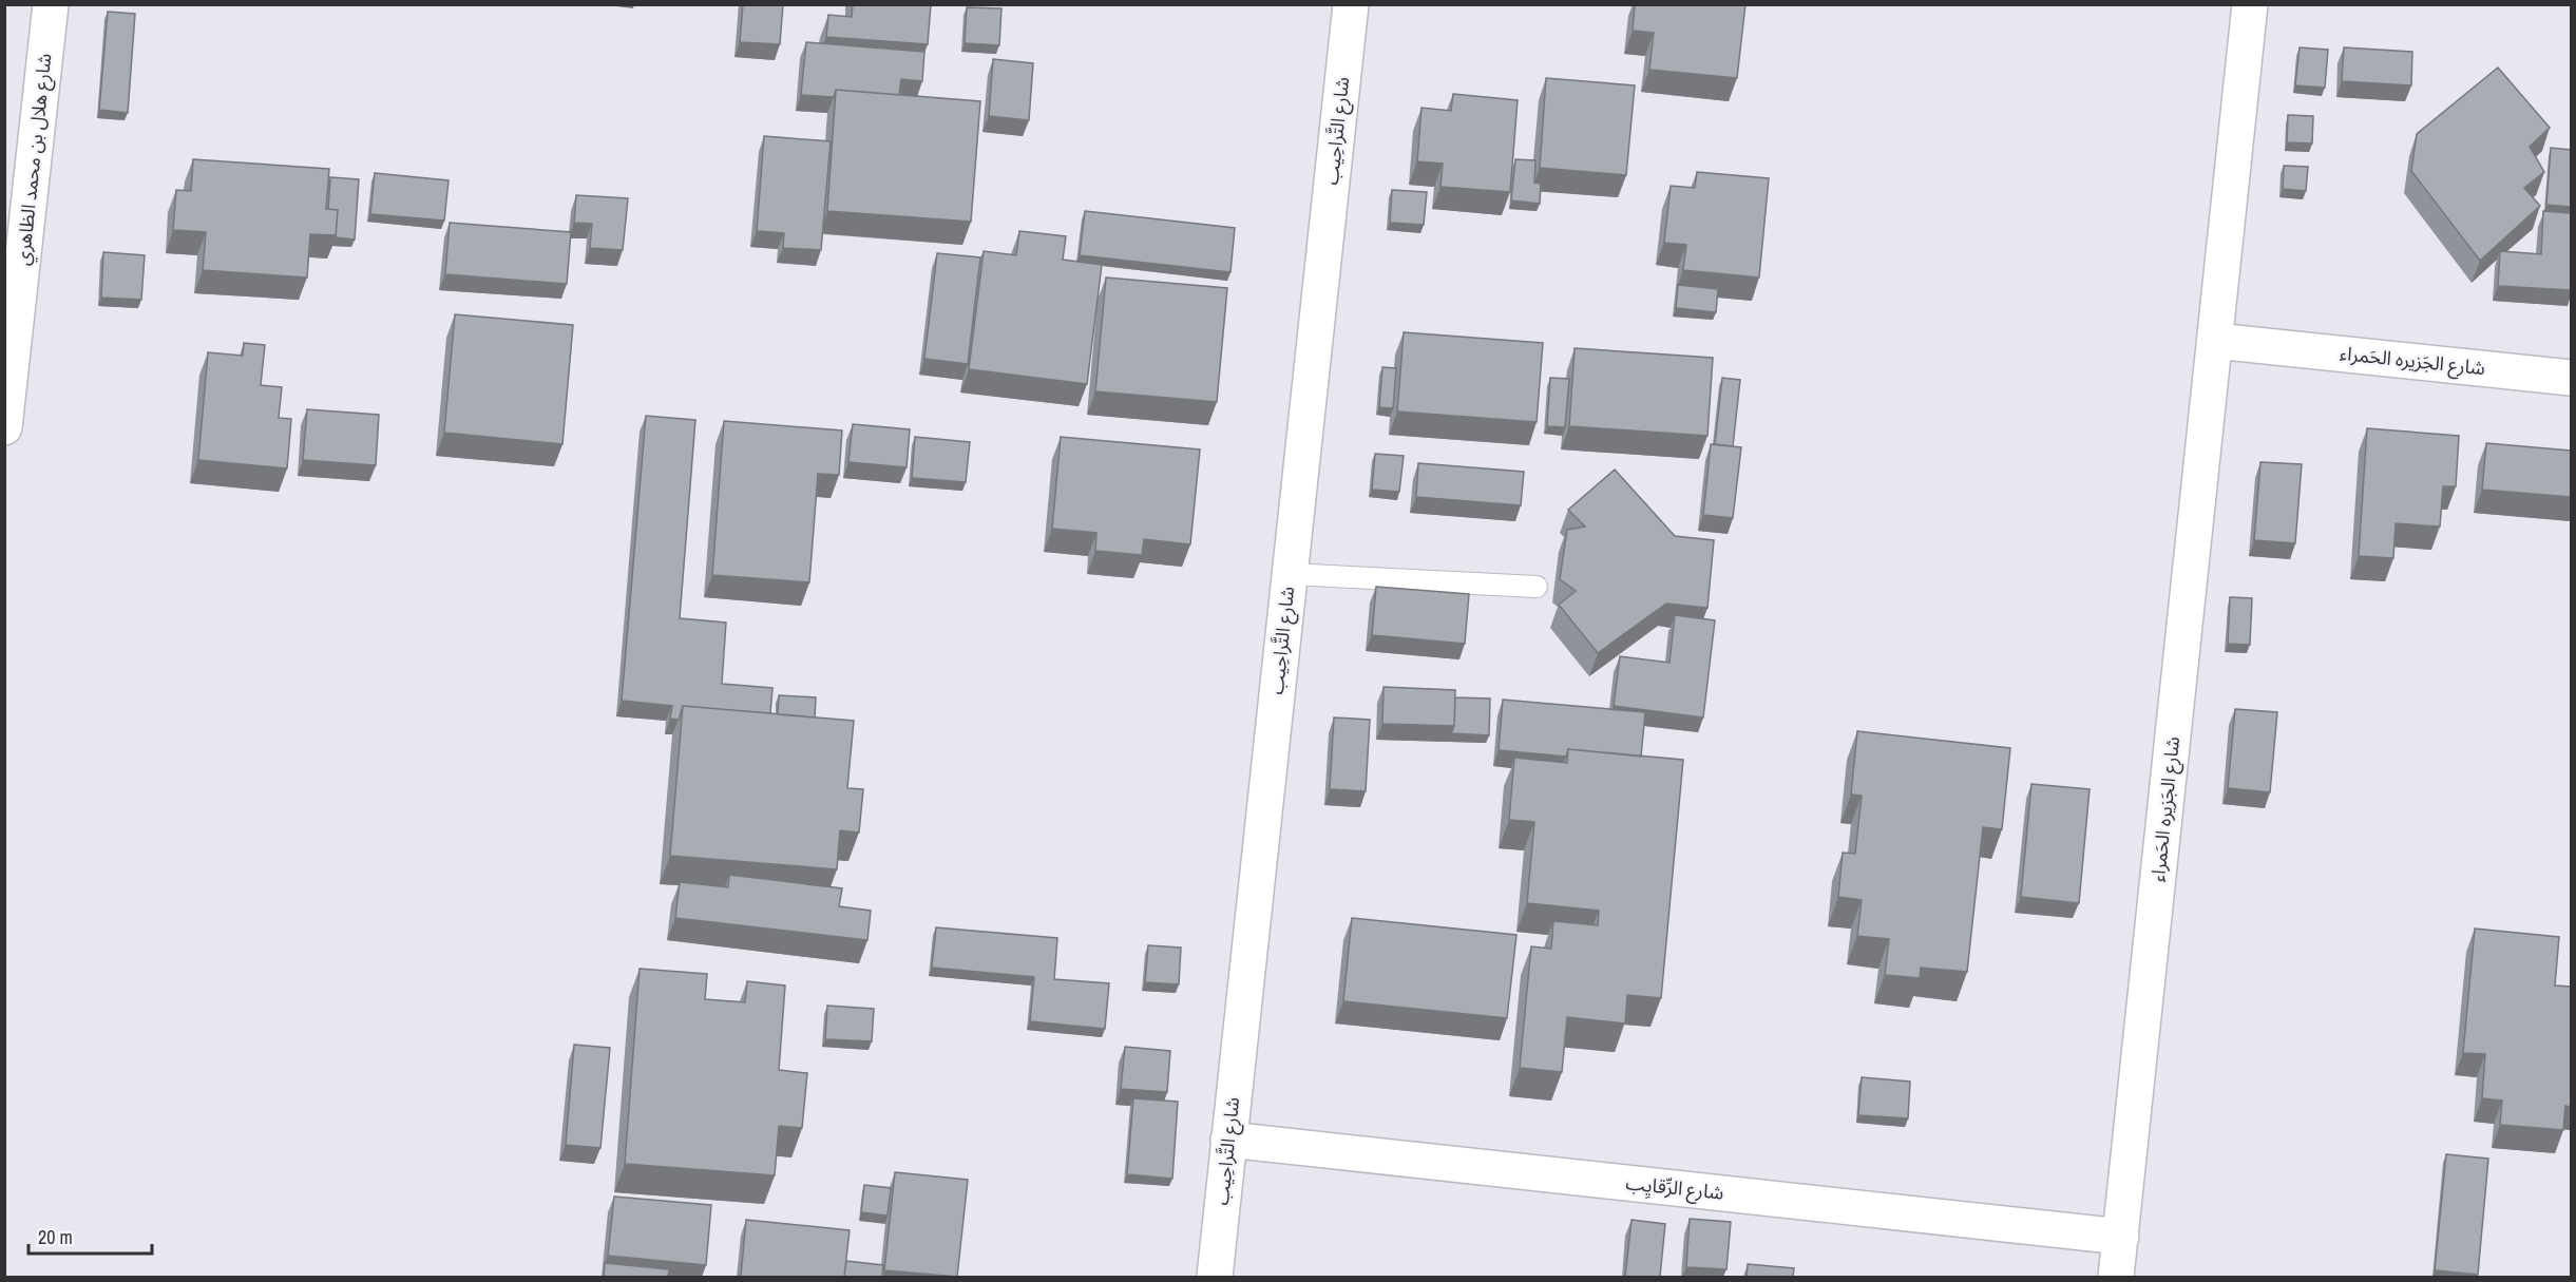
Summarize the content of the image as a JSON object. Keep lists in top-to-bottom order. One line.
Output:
{"streets":{"street":["شارع التَّراحِيب","شارع هلال بن محمد الظاهري","شارع الجَزيره الحَمراء","شارع الرِّقايِب"]},"crossings":[["شارع التَّراحِيب","شارع الرِّقايِب"],["شارع الجَزيره الحَمراء","شارع الرِّقايِب"]],"scale_bar":"20 m"}
